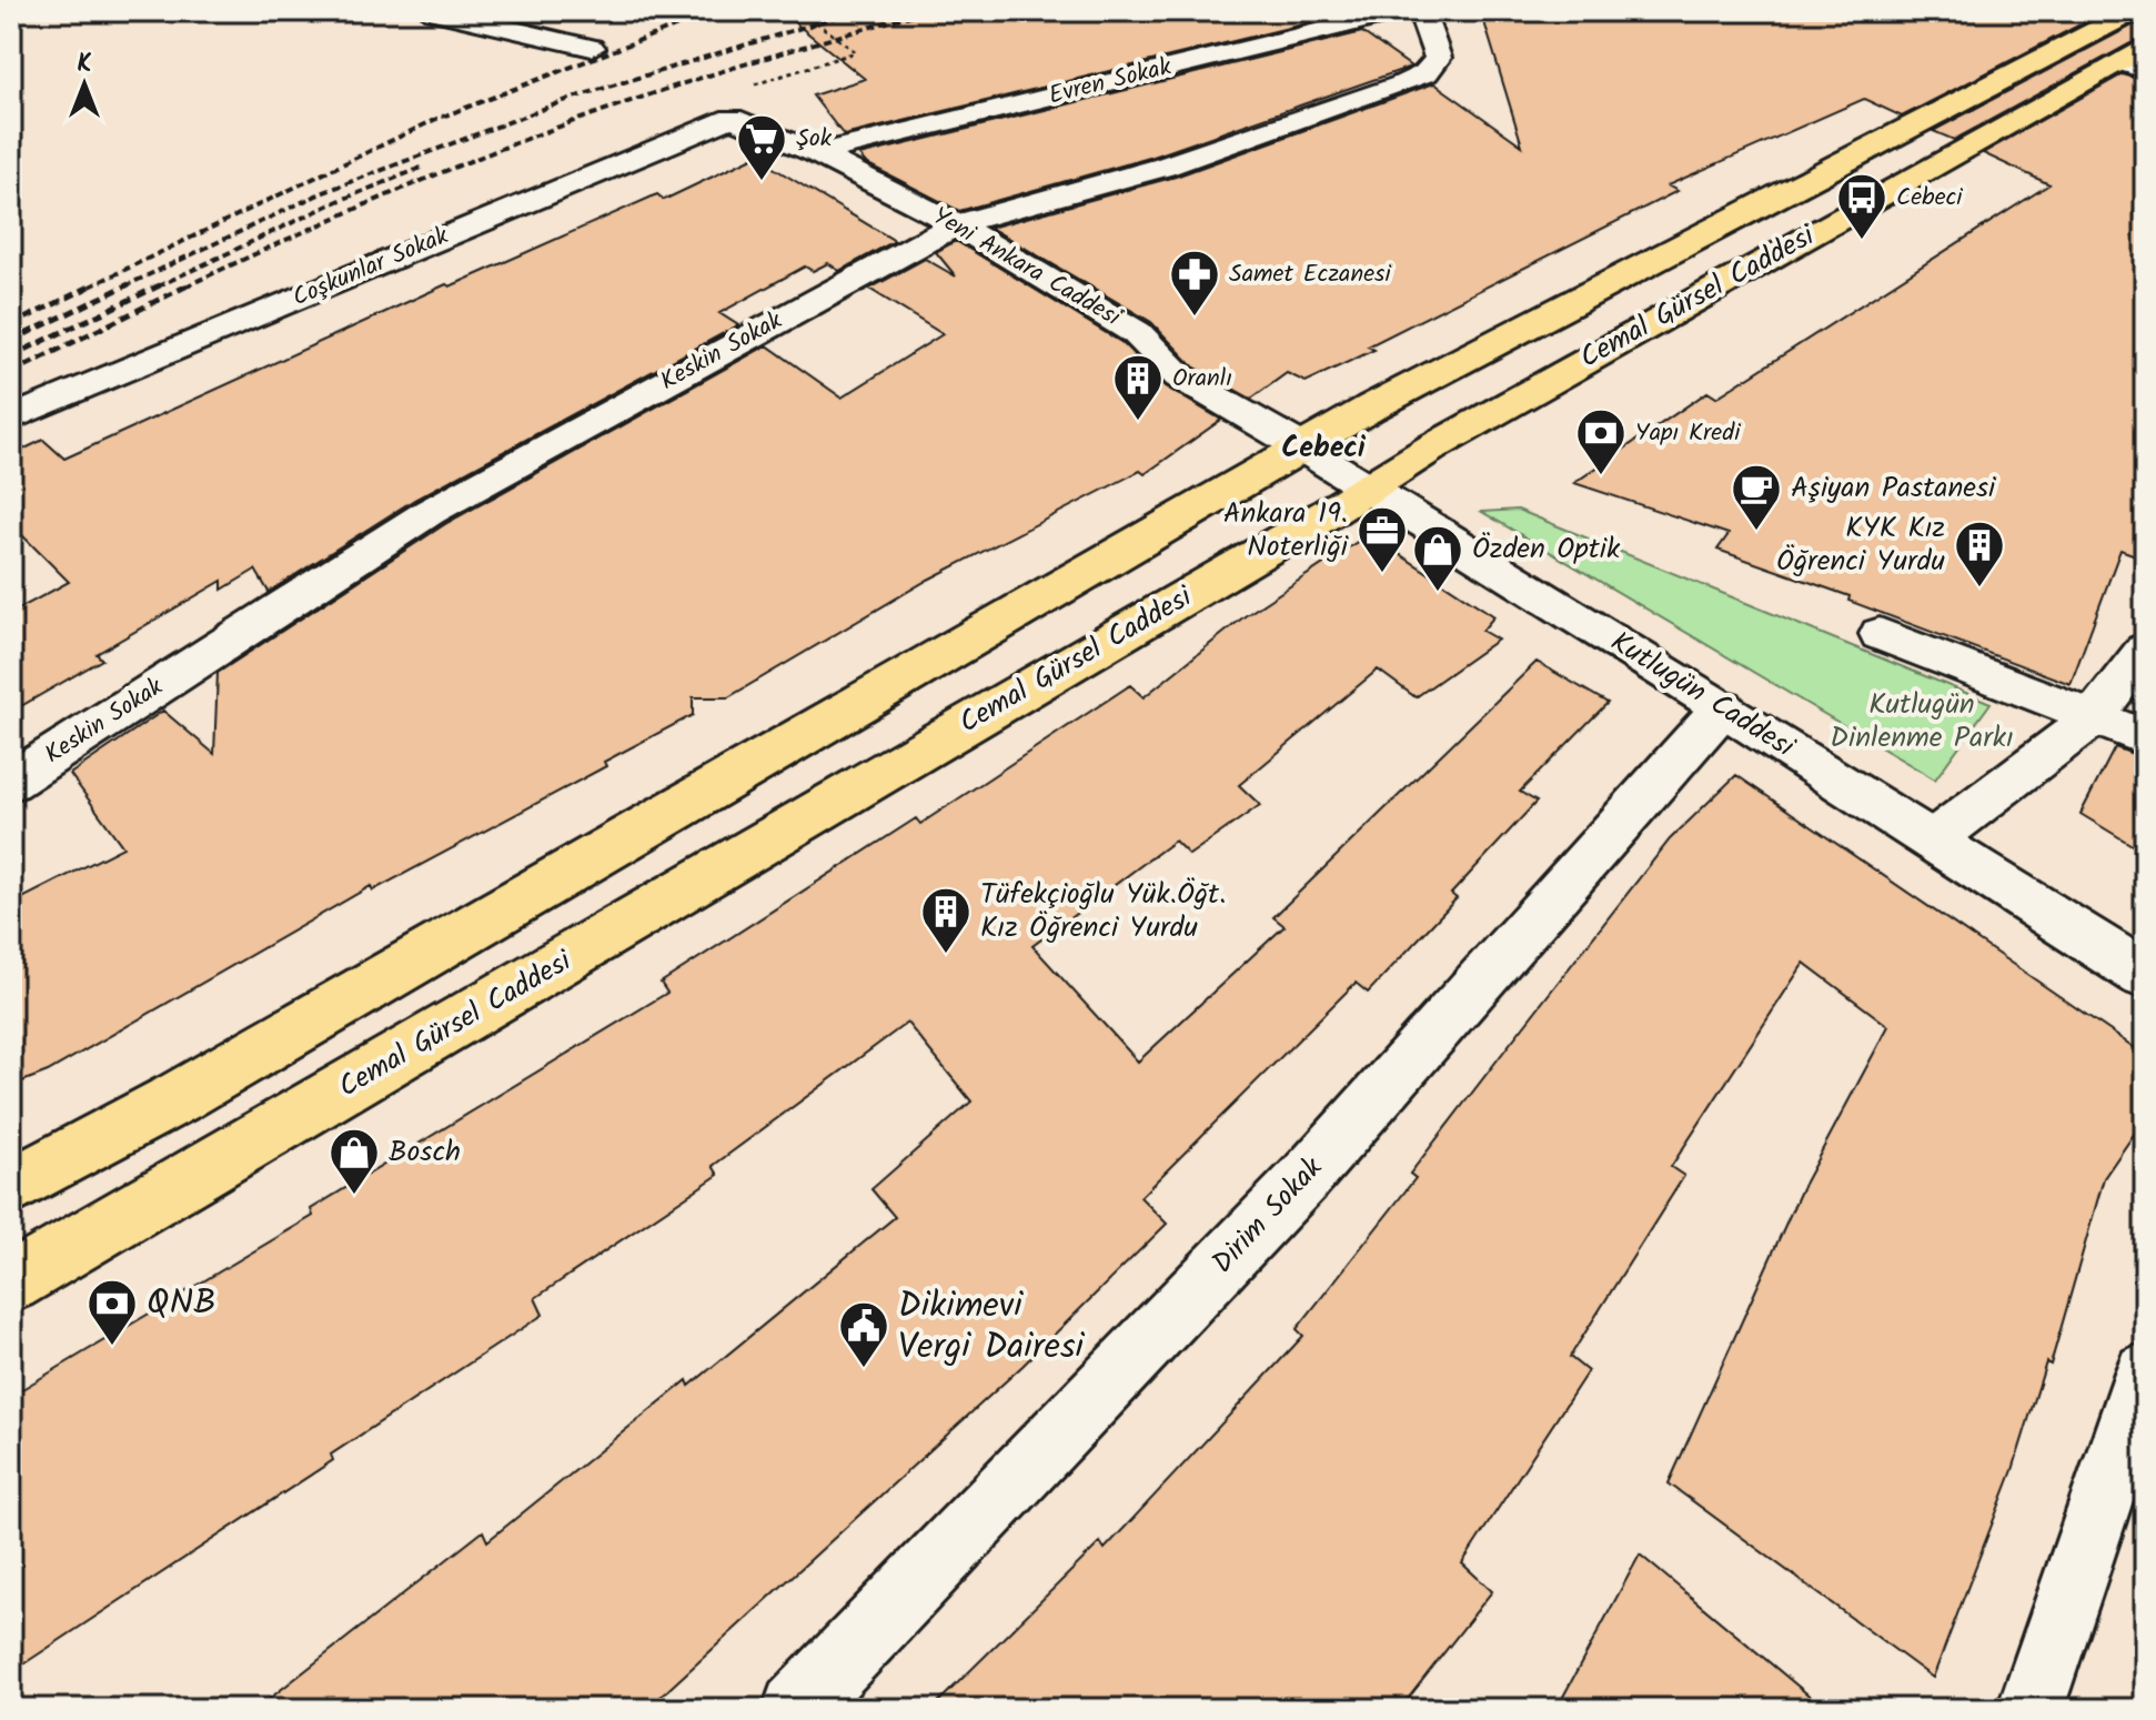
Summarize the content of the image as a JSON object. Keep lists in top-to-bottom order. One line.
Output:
{"streets":{"main road":["Cemal Gürsel Caddesi"],"street":["Evren Sokak","Coşkunlar Sokak","Yeni Ankara Caddesi","Keskin Sokak","Kutlugün Caddesi","Dirim Sokak"]},"crossings":[["Evren Sokak","Yeni Ankara Caddesi"],["Coşkunlar Sokak","Yeni Ankara Caddesi"],["Yeni Ankara Caddesi","Cemal Gürsel Caddesi"],["Yeni Ankara Caddesi","Keskin Sokak"],["Yeni Ankara Caddesi","Kutlugün Caddesi"],["Cemal Gürsel Caddesi","Kutlugün Caddesi"],["Kutlugün Caddesi","Dirim Sokak"]],"districts":["Cebeci"],"parks":["Kutlugün Dinlenme Parkı"],"places":{"supermarket":["Şok"],"bus stop":["Cebeci"],"pharmacy":["Samet Eczanesi"],"building":["Oranlı","KYK Kız Öğrenci Yurdu","Tüfekçioğlu Yük.Öğt. Kız Öğrenci Yurdu"],"bank":["Yapı Kredi","QNB"],"cafe":["Aşiyan Pastanesi"],"office":["Ankara 19. Noterliği"],"shop":["Özden Optik","Bosch"],"public building":["Dikimevi Vergi Dairesi"]},"north":"top"}
